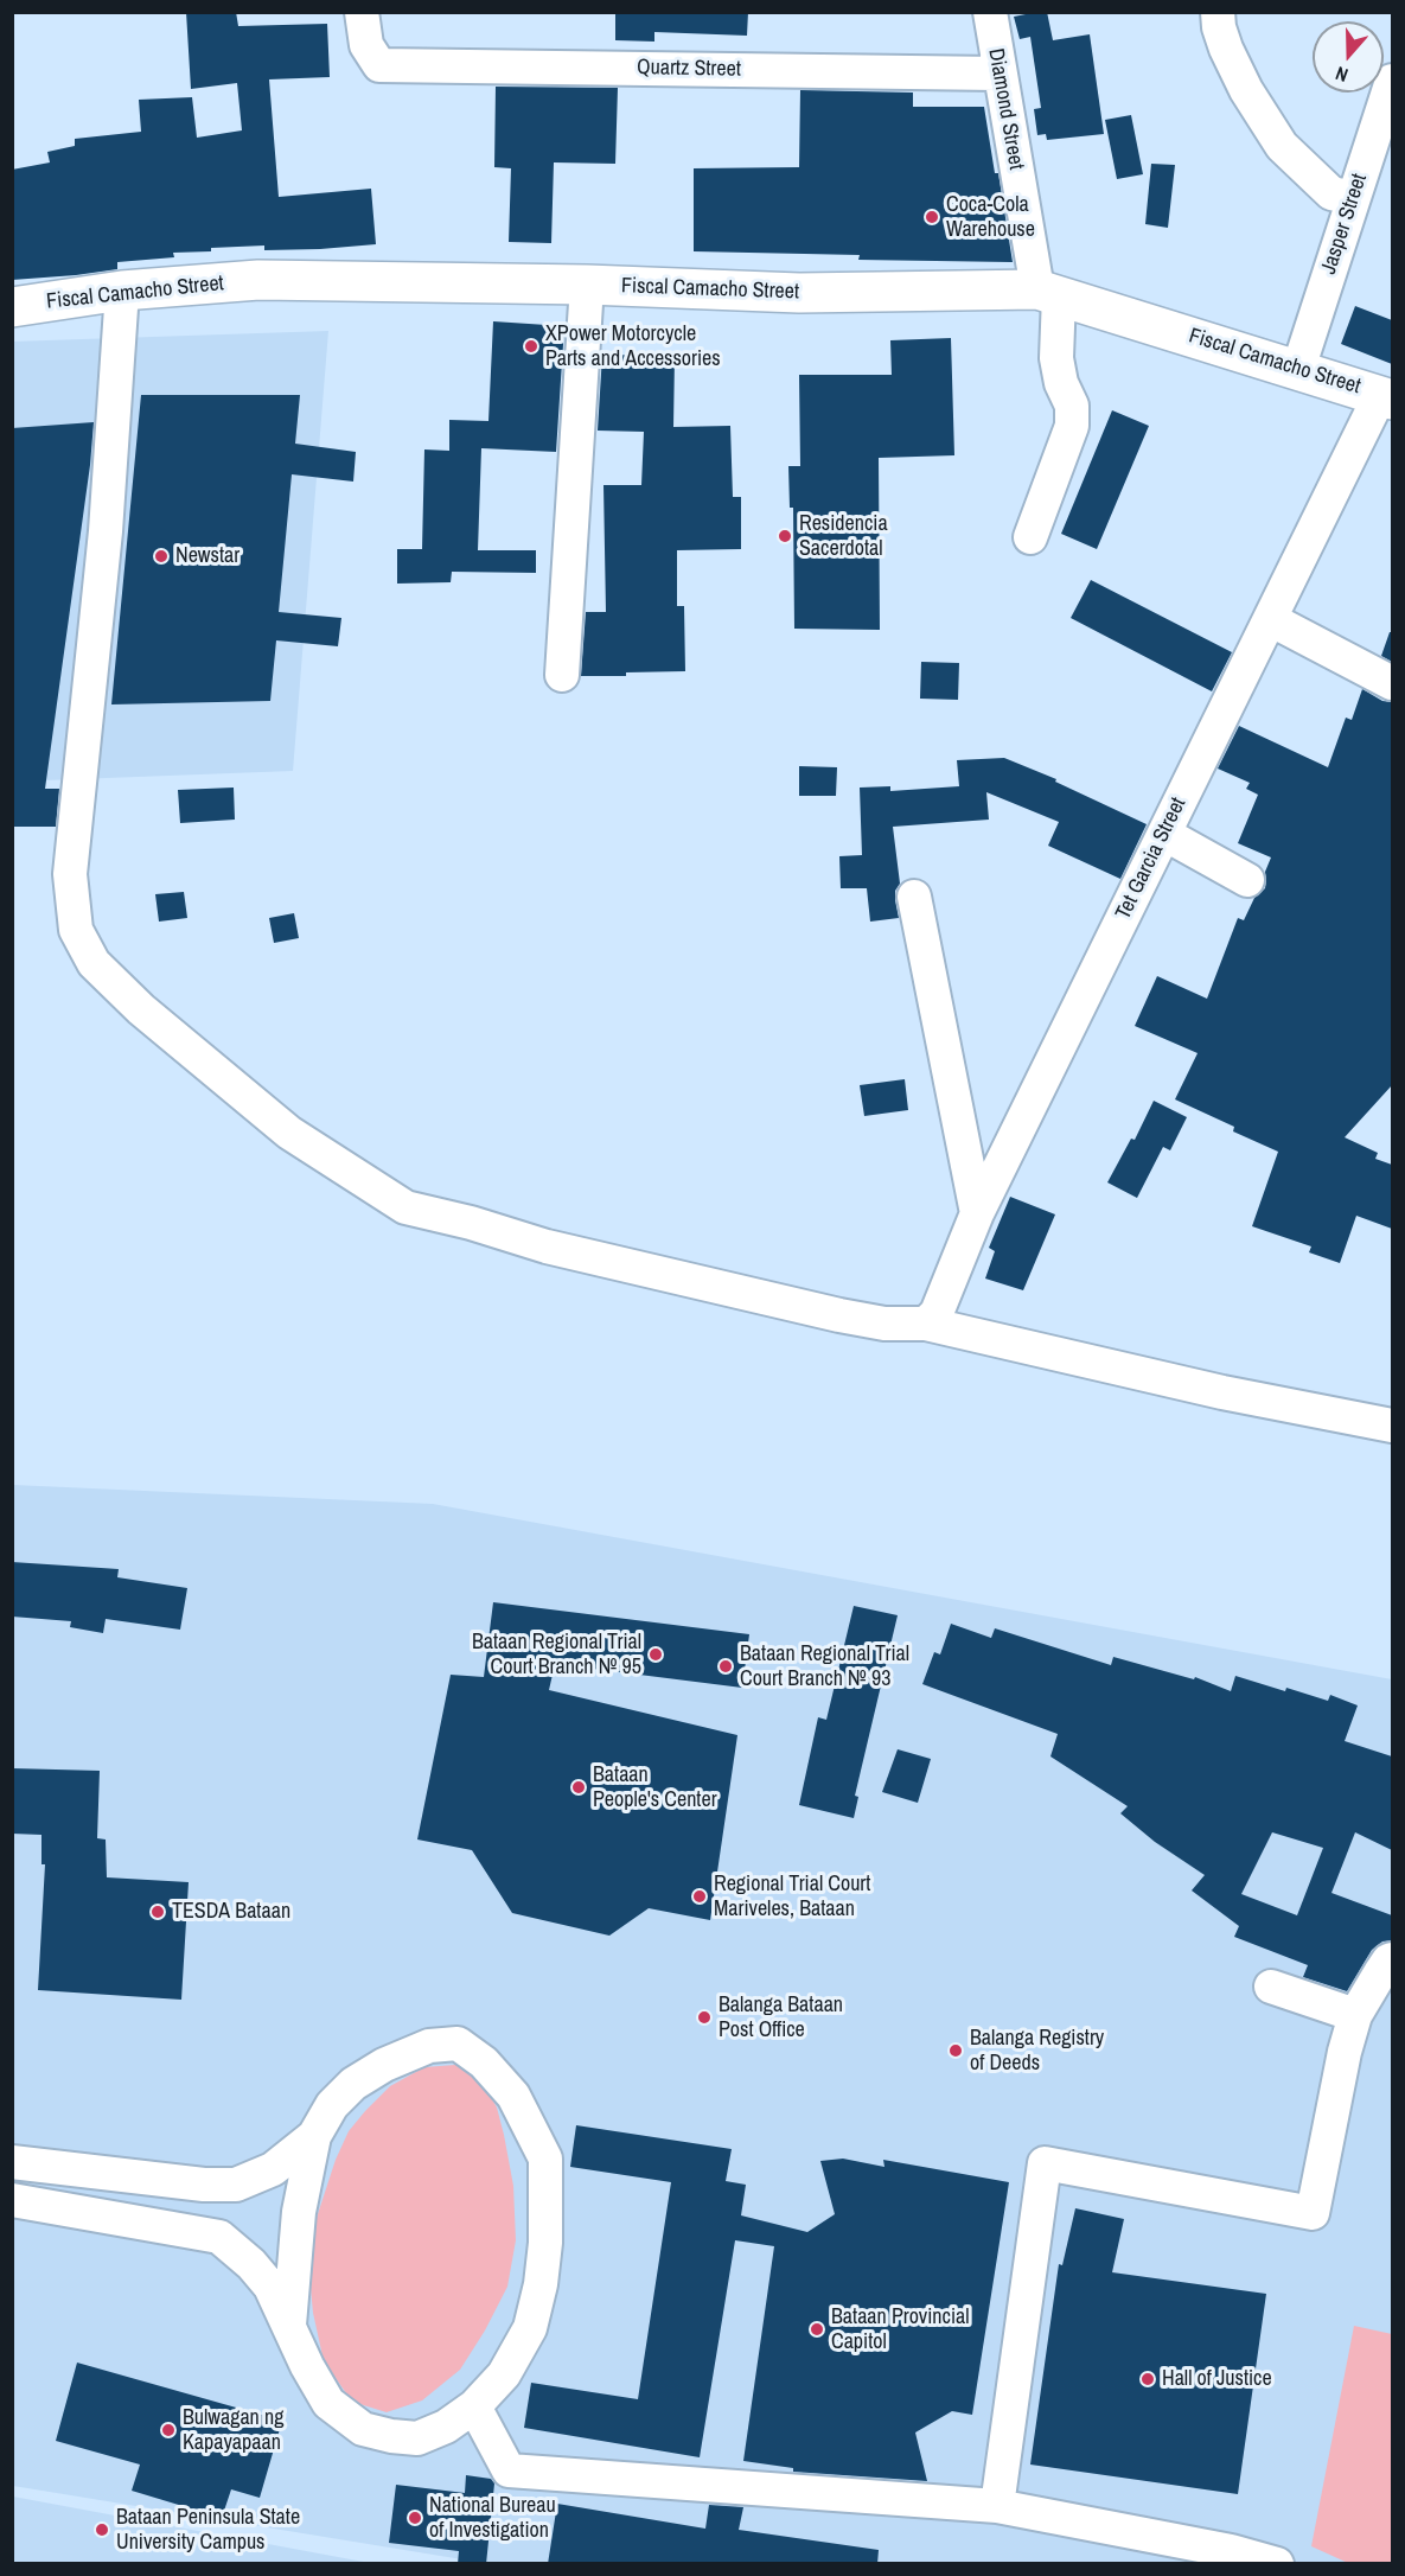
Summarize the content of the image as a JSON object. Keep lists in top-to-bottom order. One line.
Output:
{"streets":{"street":["Quartz Street","Diamond Street","Jasper Street","Fiscal Camacho Street","Tet Garcia Street"]},"crossings":[["Quartz Street","Diamond Street"],["Diamond Street","Fiscal Camacho Street"],["Jasper Street","Fiscal Camacho Street"],["Fiscal Camacho Street","Tet Garcia Street"]],"places":["Coca-Cola Warehouse","XPower Motorcycle Parts and Accessories","Residencia Sacerdotal","Newstar","Bataan Regional Trial Court Branch № 95","Bataan Regional Trial Court Branch № 93","Bataan People's Center","Regional Trial Court Mariveles, Bataan","TESDA Bataan","Balanga Bataan Post Office","Balanga Registry of Deeds","Bataan Provincial Capitol","Hall of Justice","Bulwagan ng Kapayapaan","National Bureau of Investigation","Bataan Peninsula State University Campus"],"north":"bottom"}
